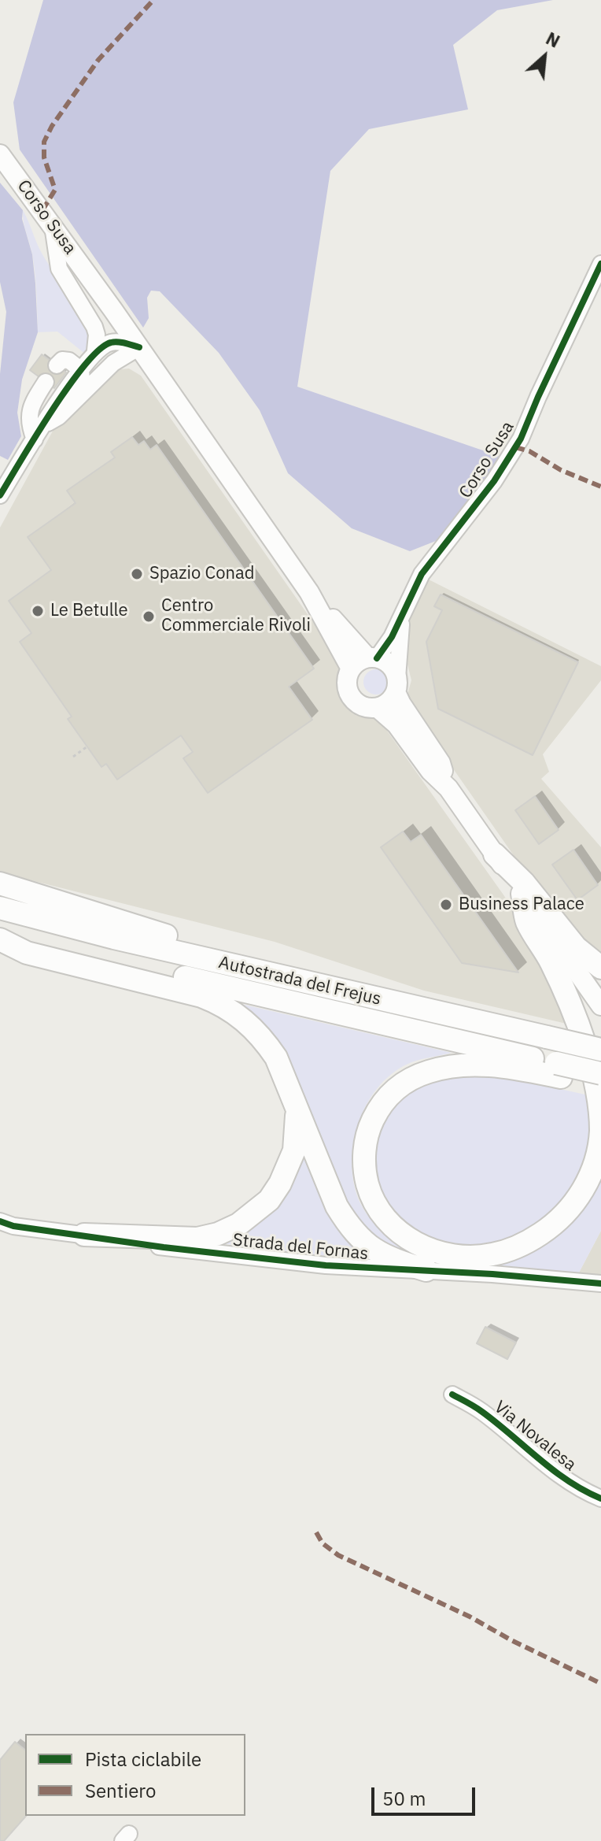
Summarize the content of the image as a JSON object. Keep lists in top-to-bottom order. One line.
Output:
{"streets":{"highway":["Autostrada del Frejus"],"main road":["Corso Susa"],"street":["Strada del Fornas","Via Novalesa"]},"places":["Spazio Conad","Le Betulle","Centro Commerciale Rivoli","Business Palace"],"legend":["Pista ciclabile","Sentiero"],"scale_bar":"50 m","north":"top right"}
